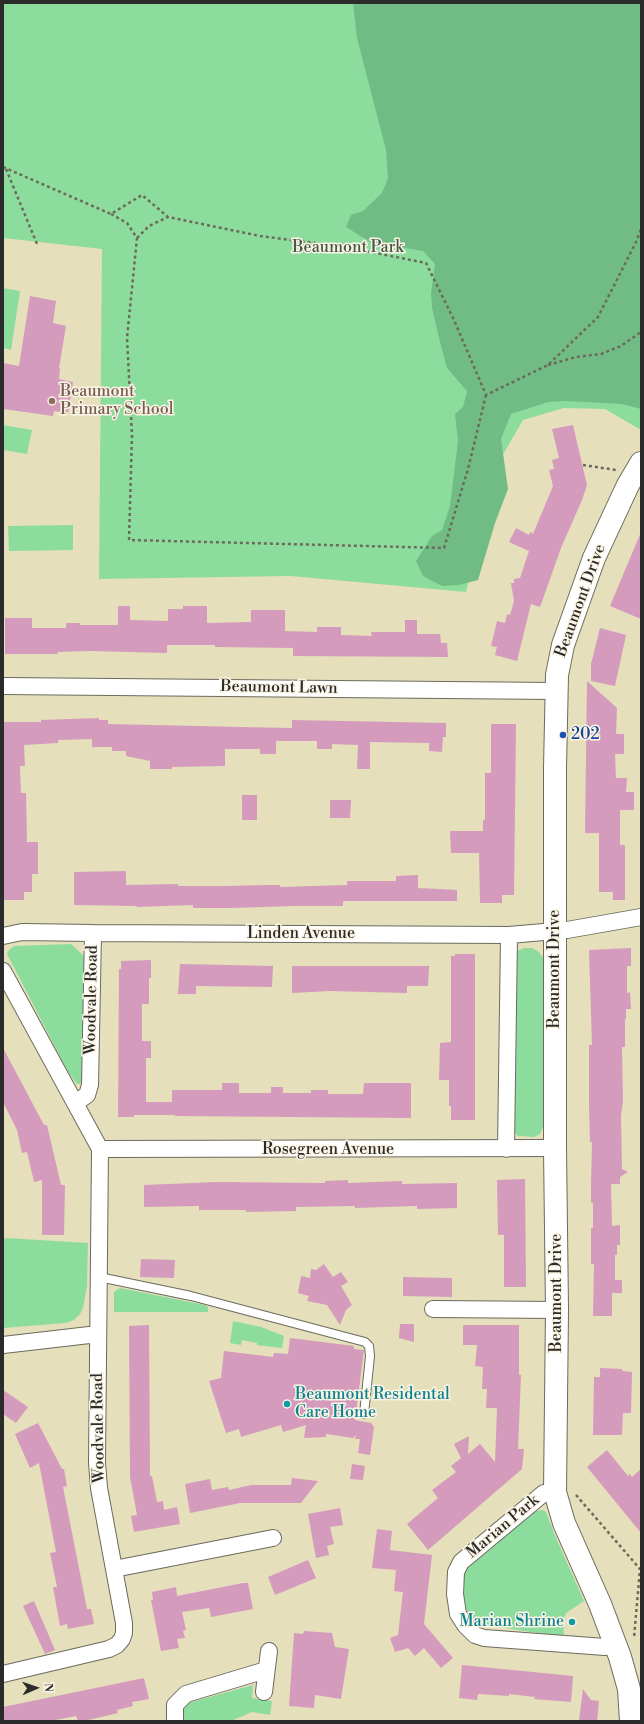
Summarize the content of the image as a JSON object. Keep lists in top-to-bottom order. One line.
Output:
{"streets":{"street":["Beaumont Drive","Beaumont Lawn","Linden Avenue","Woodvale Road","Rosegreen Avenue","Marian Park"]},"crossings":[["Beaumont Drive","Beaumont Lawn"],["Beaumont Drive","Linden Avenue"],["Beaumont Drive","Rosegreen Avenue"],["Beaumont Drive","Marian Park"],["Linden Avenue","Woodvale Road"],["Woodvale Road","Rosegreen Avenue"]],"parks":["Beaumont Park"],"places":["Beaumont Primary School","202","Beaumont Residental Care Home","Marian Shrine"],"north":"right"}
